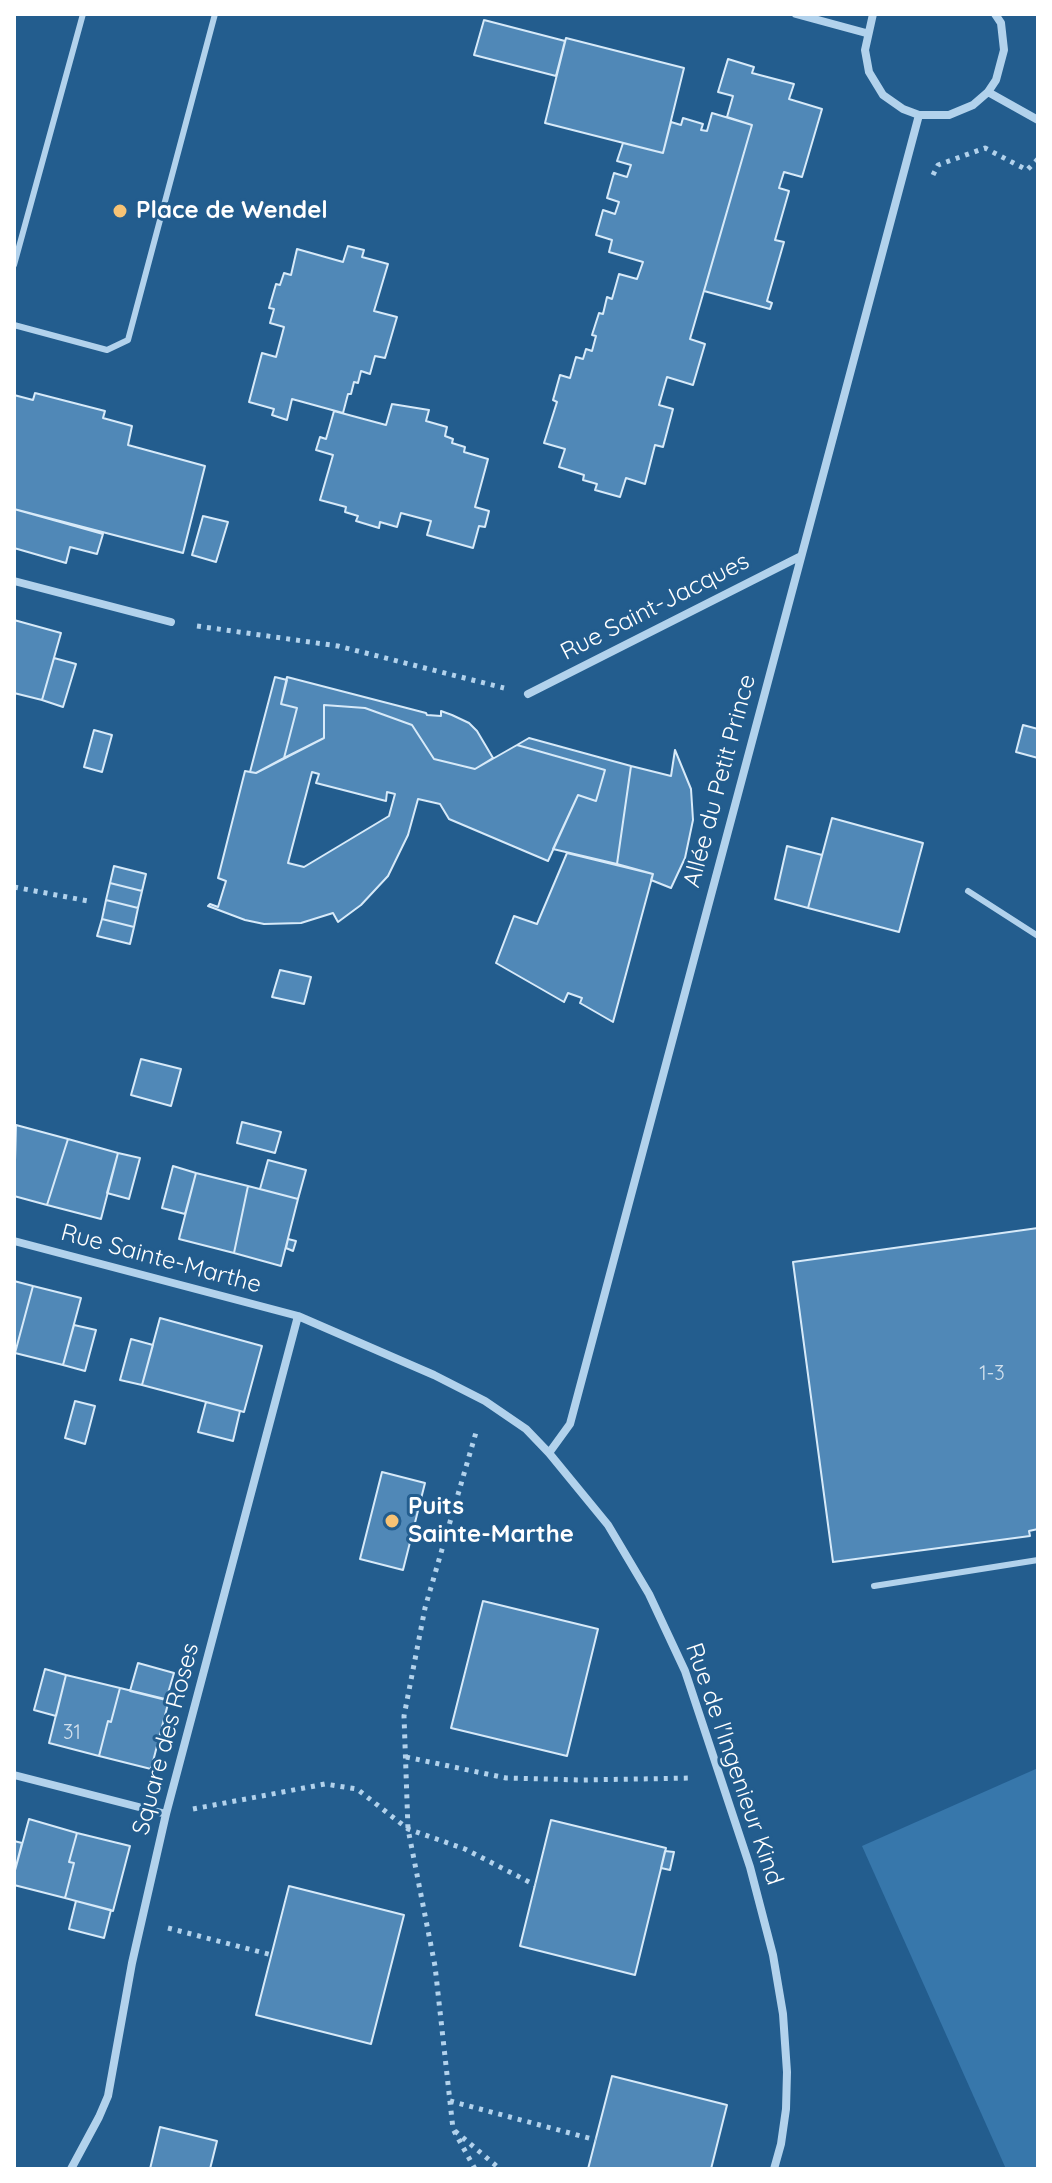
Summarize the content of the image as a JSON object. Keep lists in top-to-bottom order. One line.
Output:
{"streets":{"street":["Rue Saint-Jacques","Allée du Petit Prince","Rue Sainte-Marthe","Square des Roses","Rue de l'Ingenieur Kind"]},"crossings":[["Rue Saint-Jacques","Allée du Petit Prince"],["Allée du Petit Prince","Rue de l'Ingenieur Kind"],["Rue Sainte-Marthe","Square des Roses"],["Rue Sainte-Marthe","Rue de l'Ingenieur Kind"],["Square des Roses","Rue de l'Ingenieur Kind"]],"places":["Place de Wendel","Puits Sainte-Marthe"],"house_numbers":["1-3","31"]}
